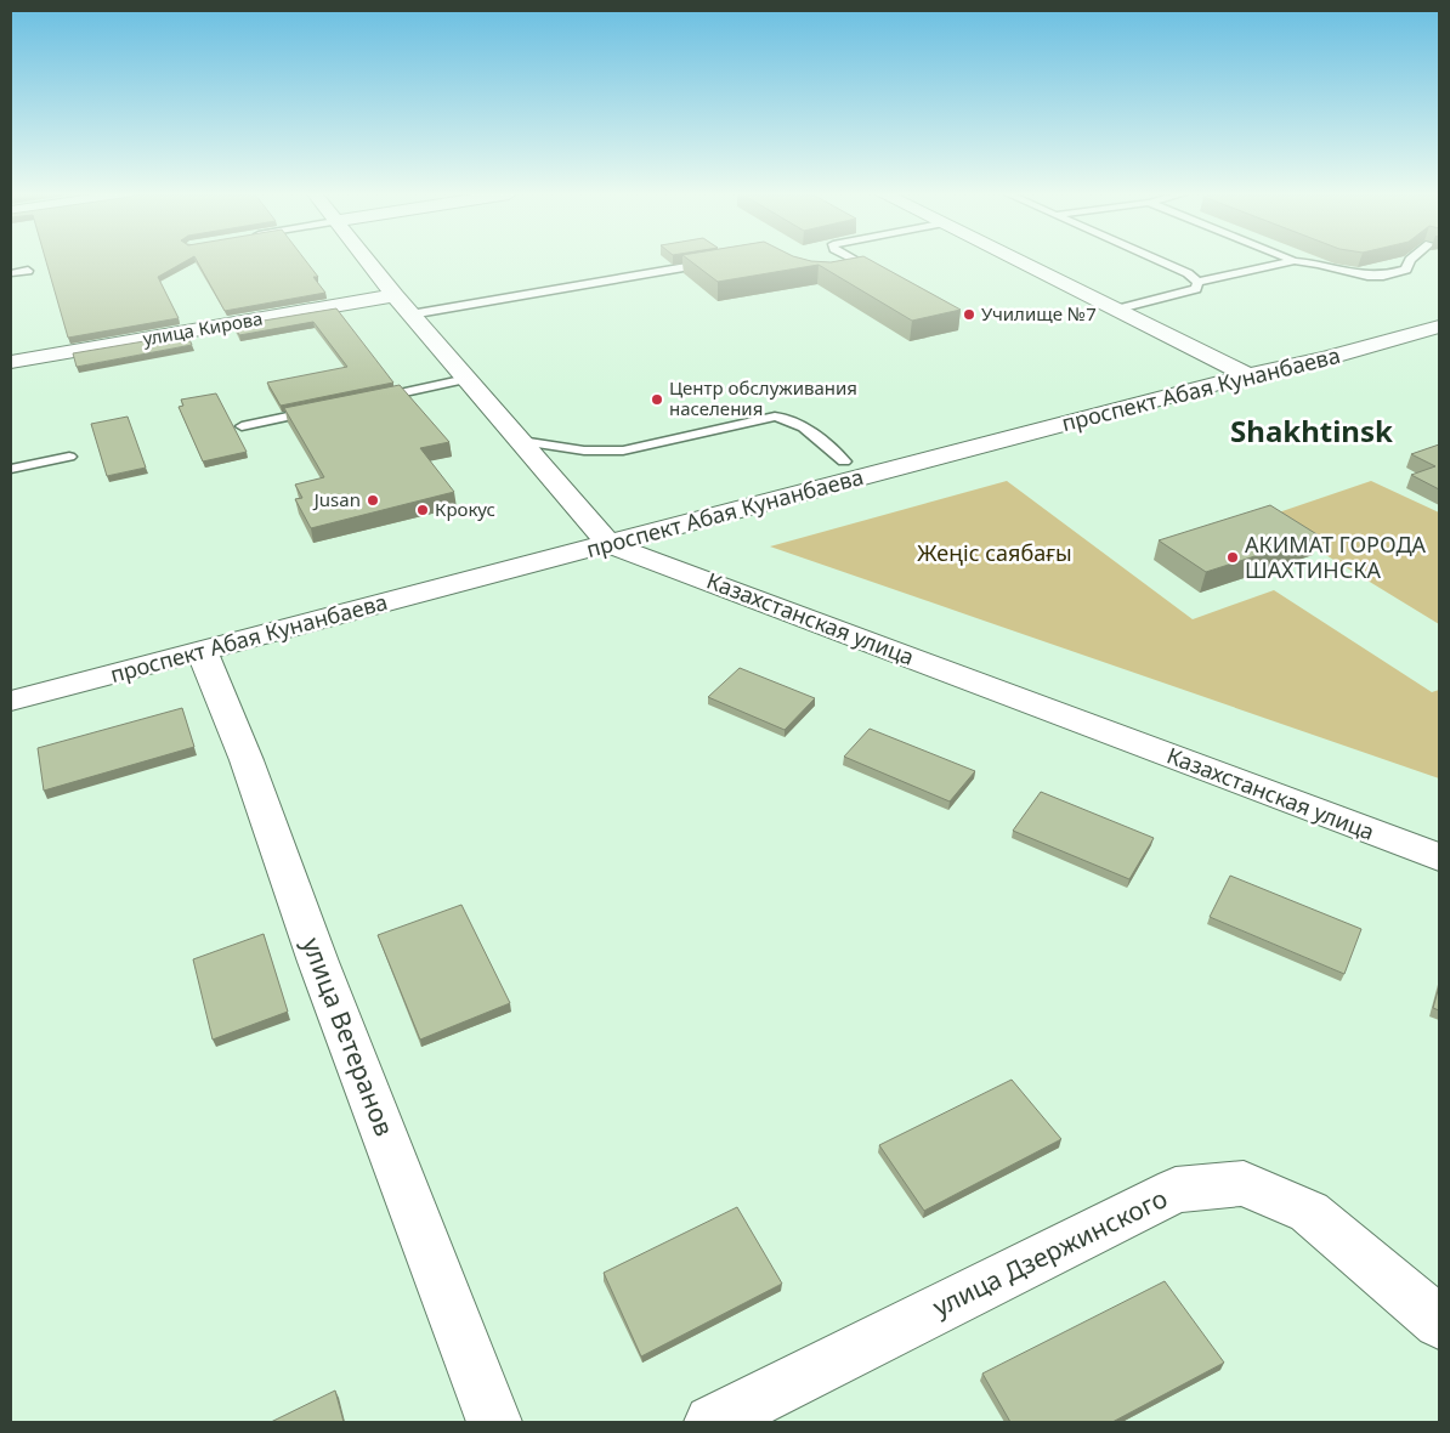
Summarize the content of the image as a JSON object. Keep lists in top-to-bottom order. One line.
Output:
{"streets":{"street":["улица Кирова","проспект Абая Кунанбаева","Казахстанская улица","улица Ветеранов","улица Дзержинского"]},"crossings":[["улица Кирова","Казахстанская улица"],["проспект Абая Кунанбаева","Казахстанская улица"],["проспект Абая Кунанбаева","улица Ветеранов"]],"districts":["Shakhtinsk"],"parks":["Жеңіс саябағы"],"places":["Училище №7","Центр обслуживания населения","Jusan","Крокус","АКИМАТ ГОРОДА ШАХТИНСКА"]}
